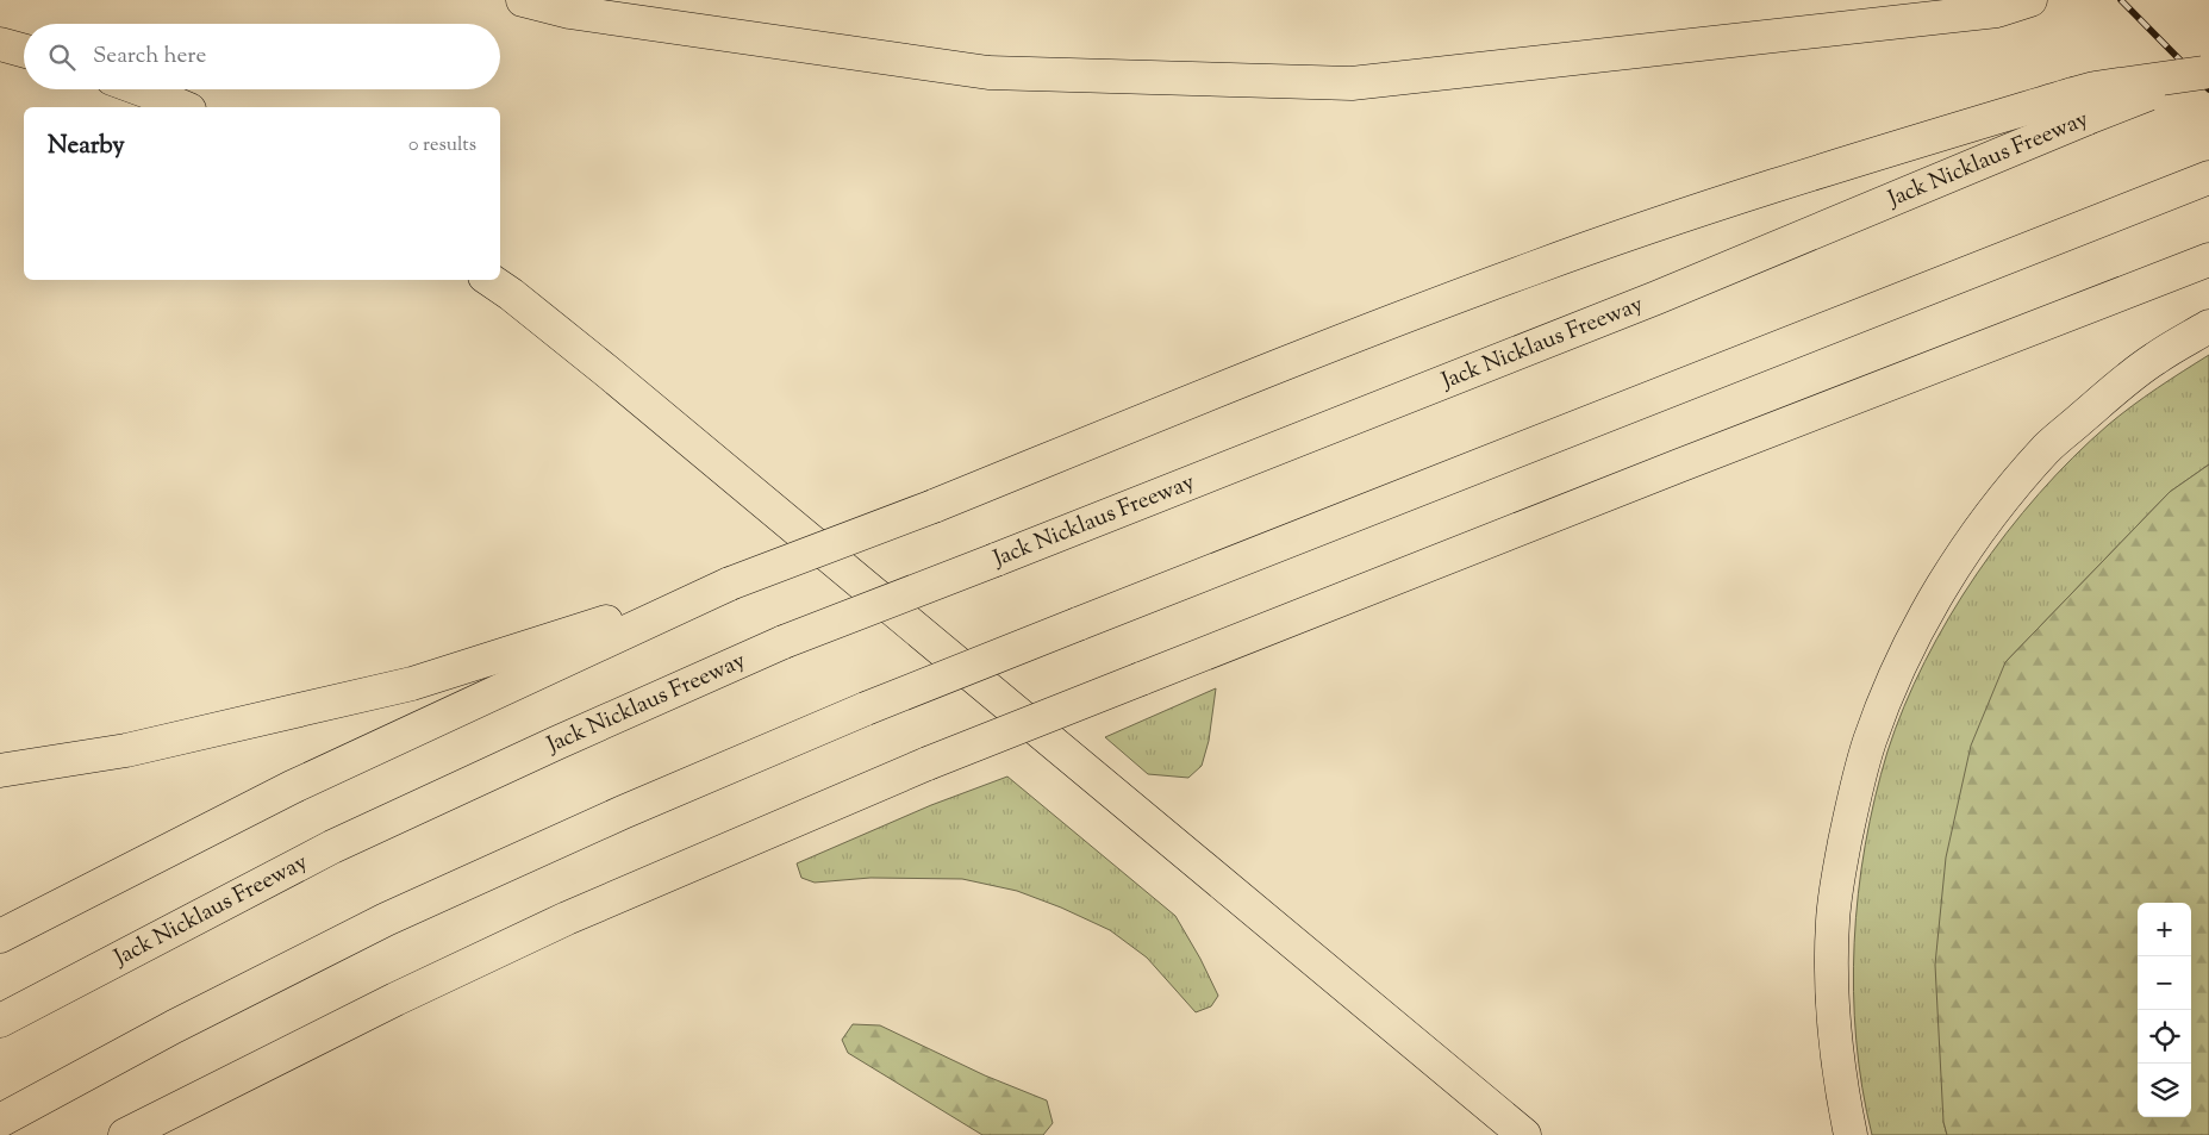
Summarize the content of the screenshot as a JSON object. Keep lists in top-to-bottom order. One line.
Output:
{"streets":{"highway":["Jack Nicklaus Freeway"]},"page":{"search":"Search here","heading":["Nearby","0 results"],"map_buttons":["+","−"]}}
